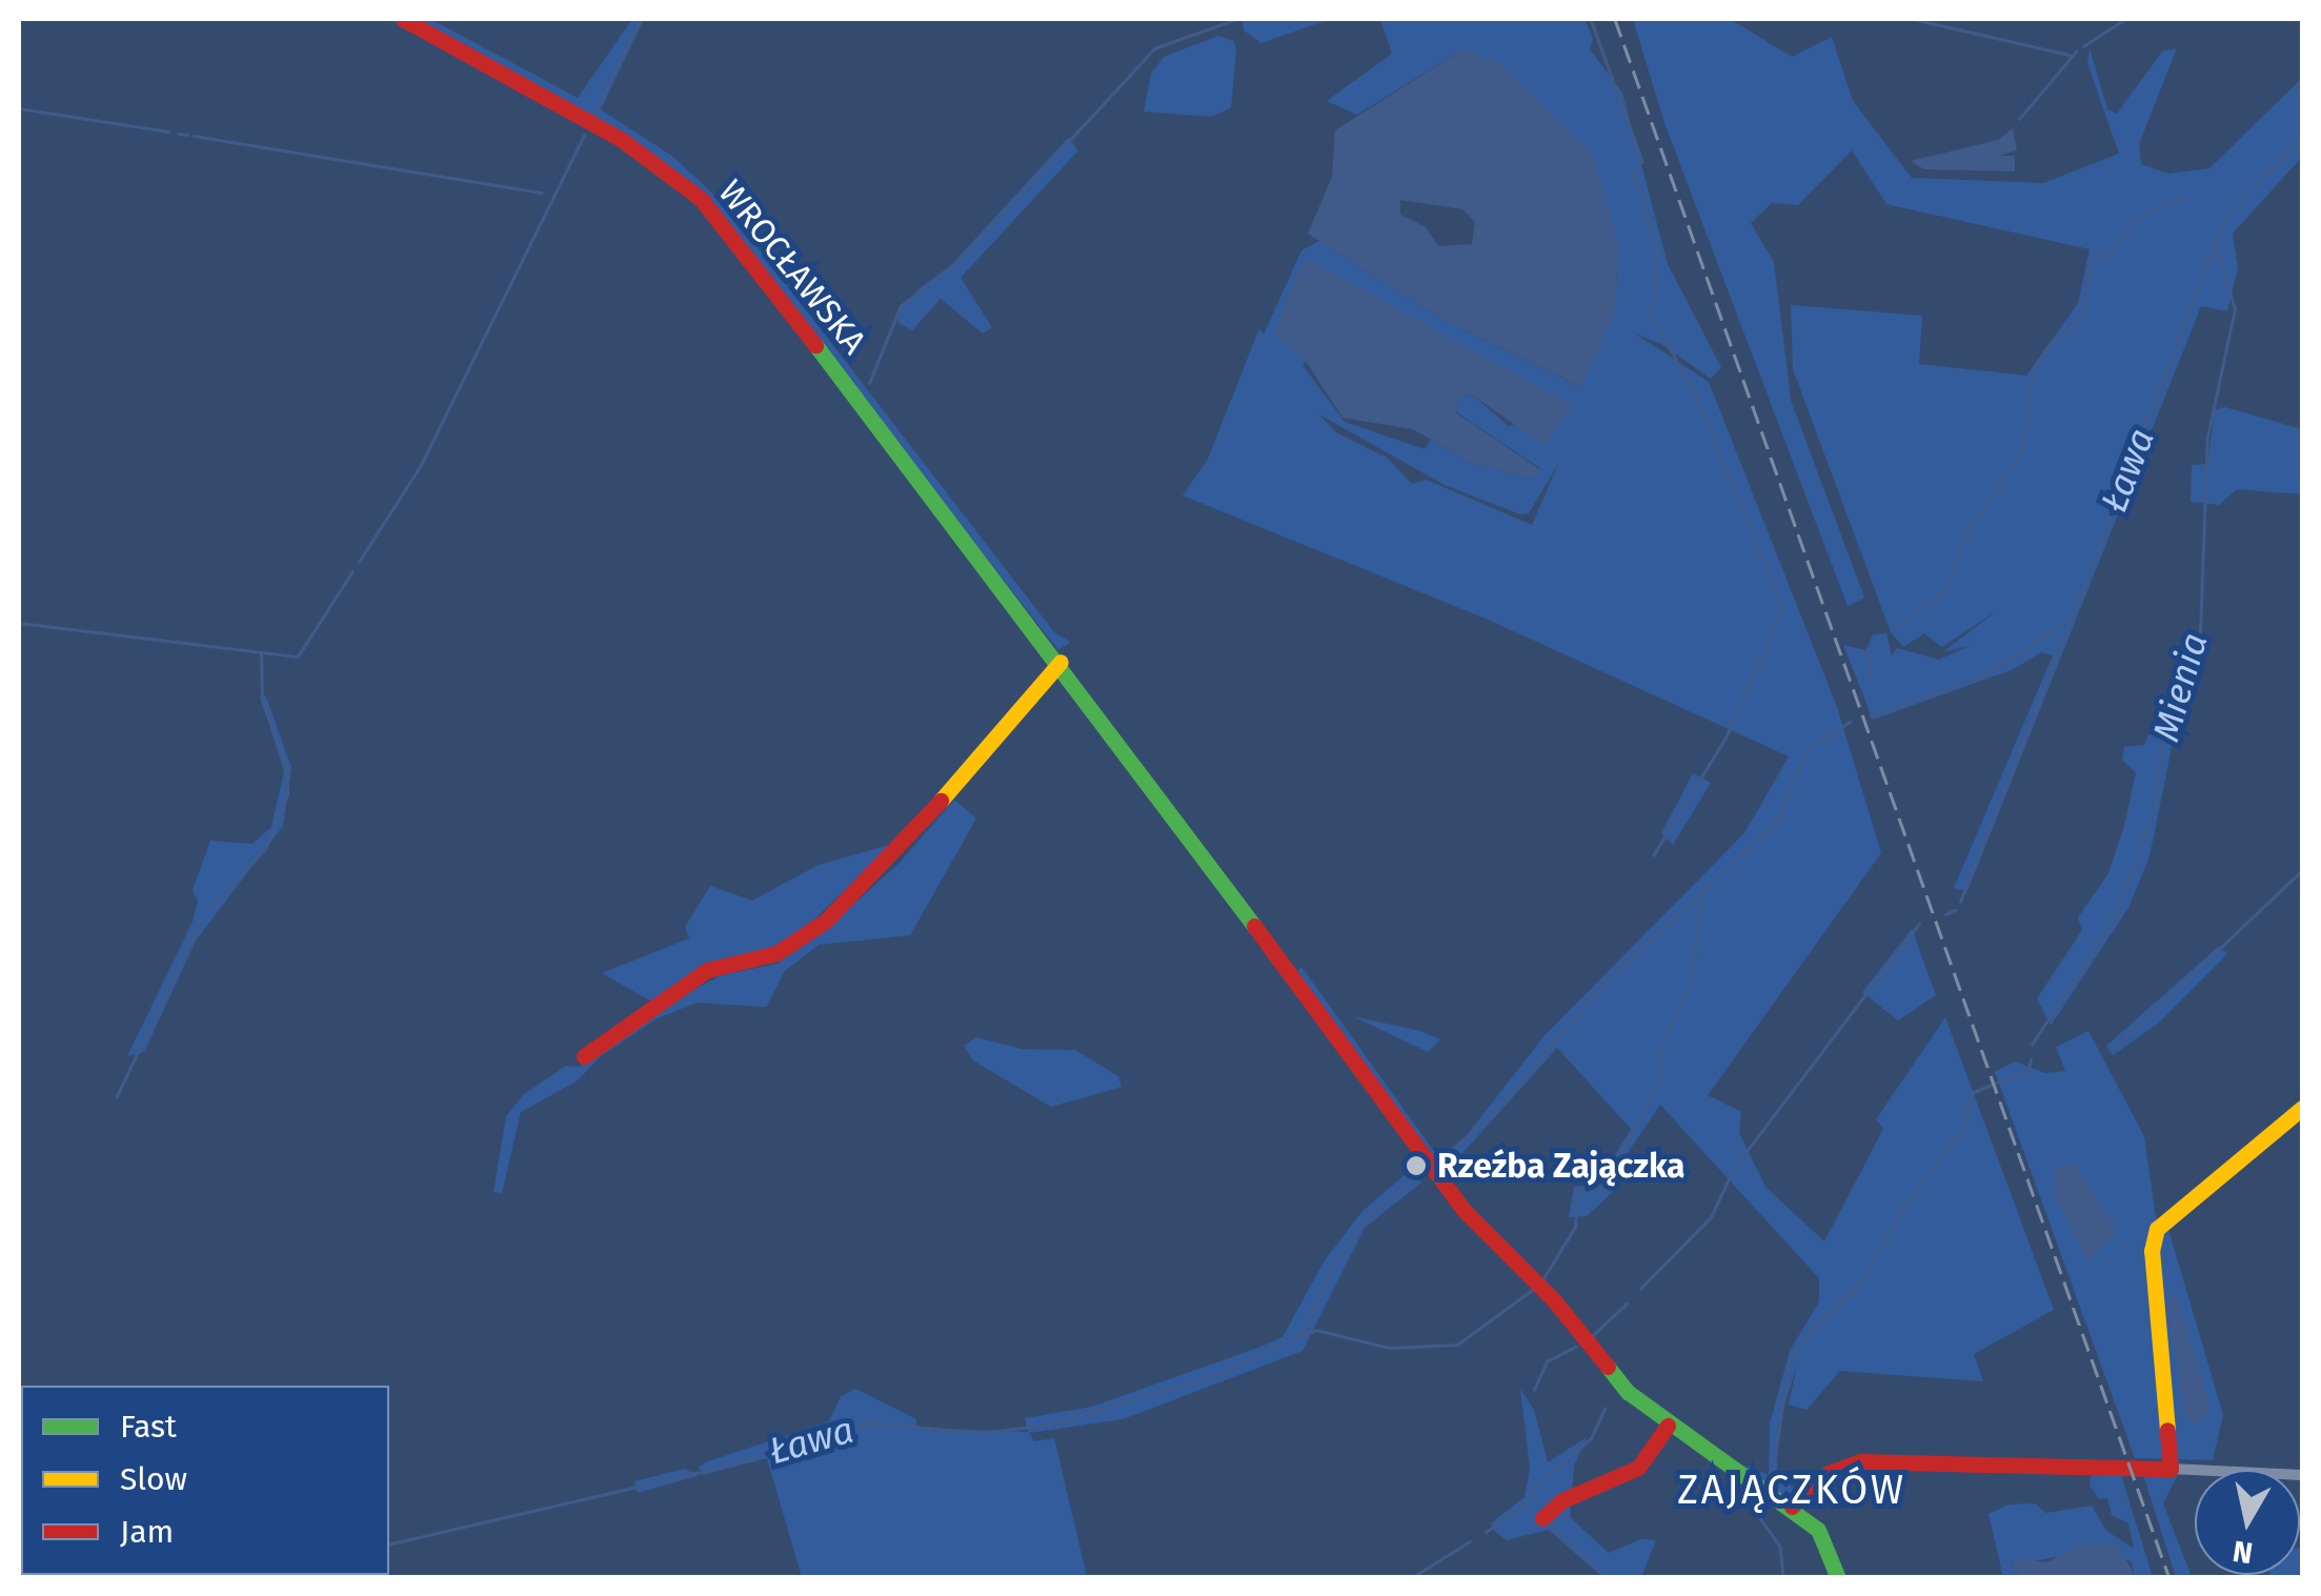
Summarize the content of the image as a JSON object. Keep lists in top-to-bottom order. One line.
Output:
{"streets":{"main road":["WROCŁAWSKA"]},"districts":["ZAJĄCZKÓW"],"water":["Ława","Mienia"],"places":["Rzeźba Zajączka"],"legend":["Fast","Slow","Jam"],"north":"bottom"}
